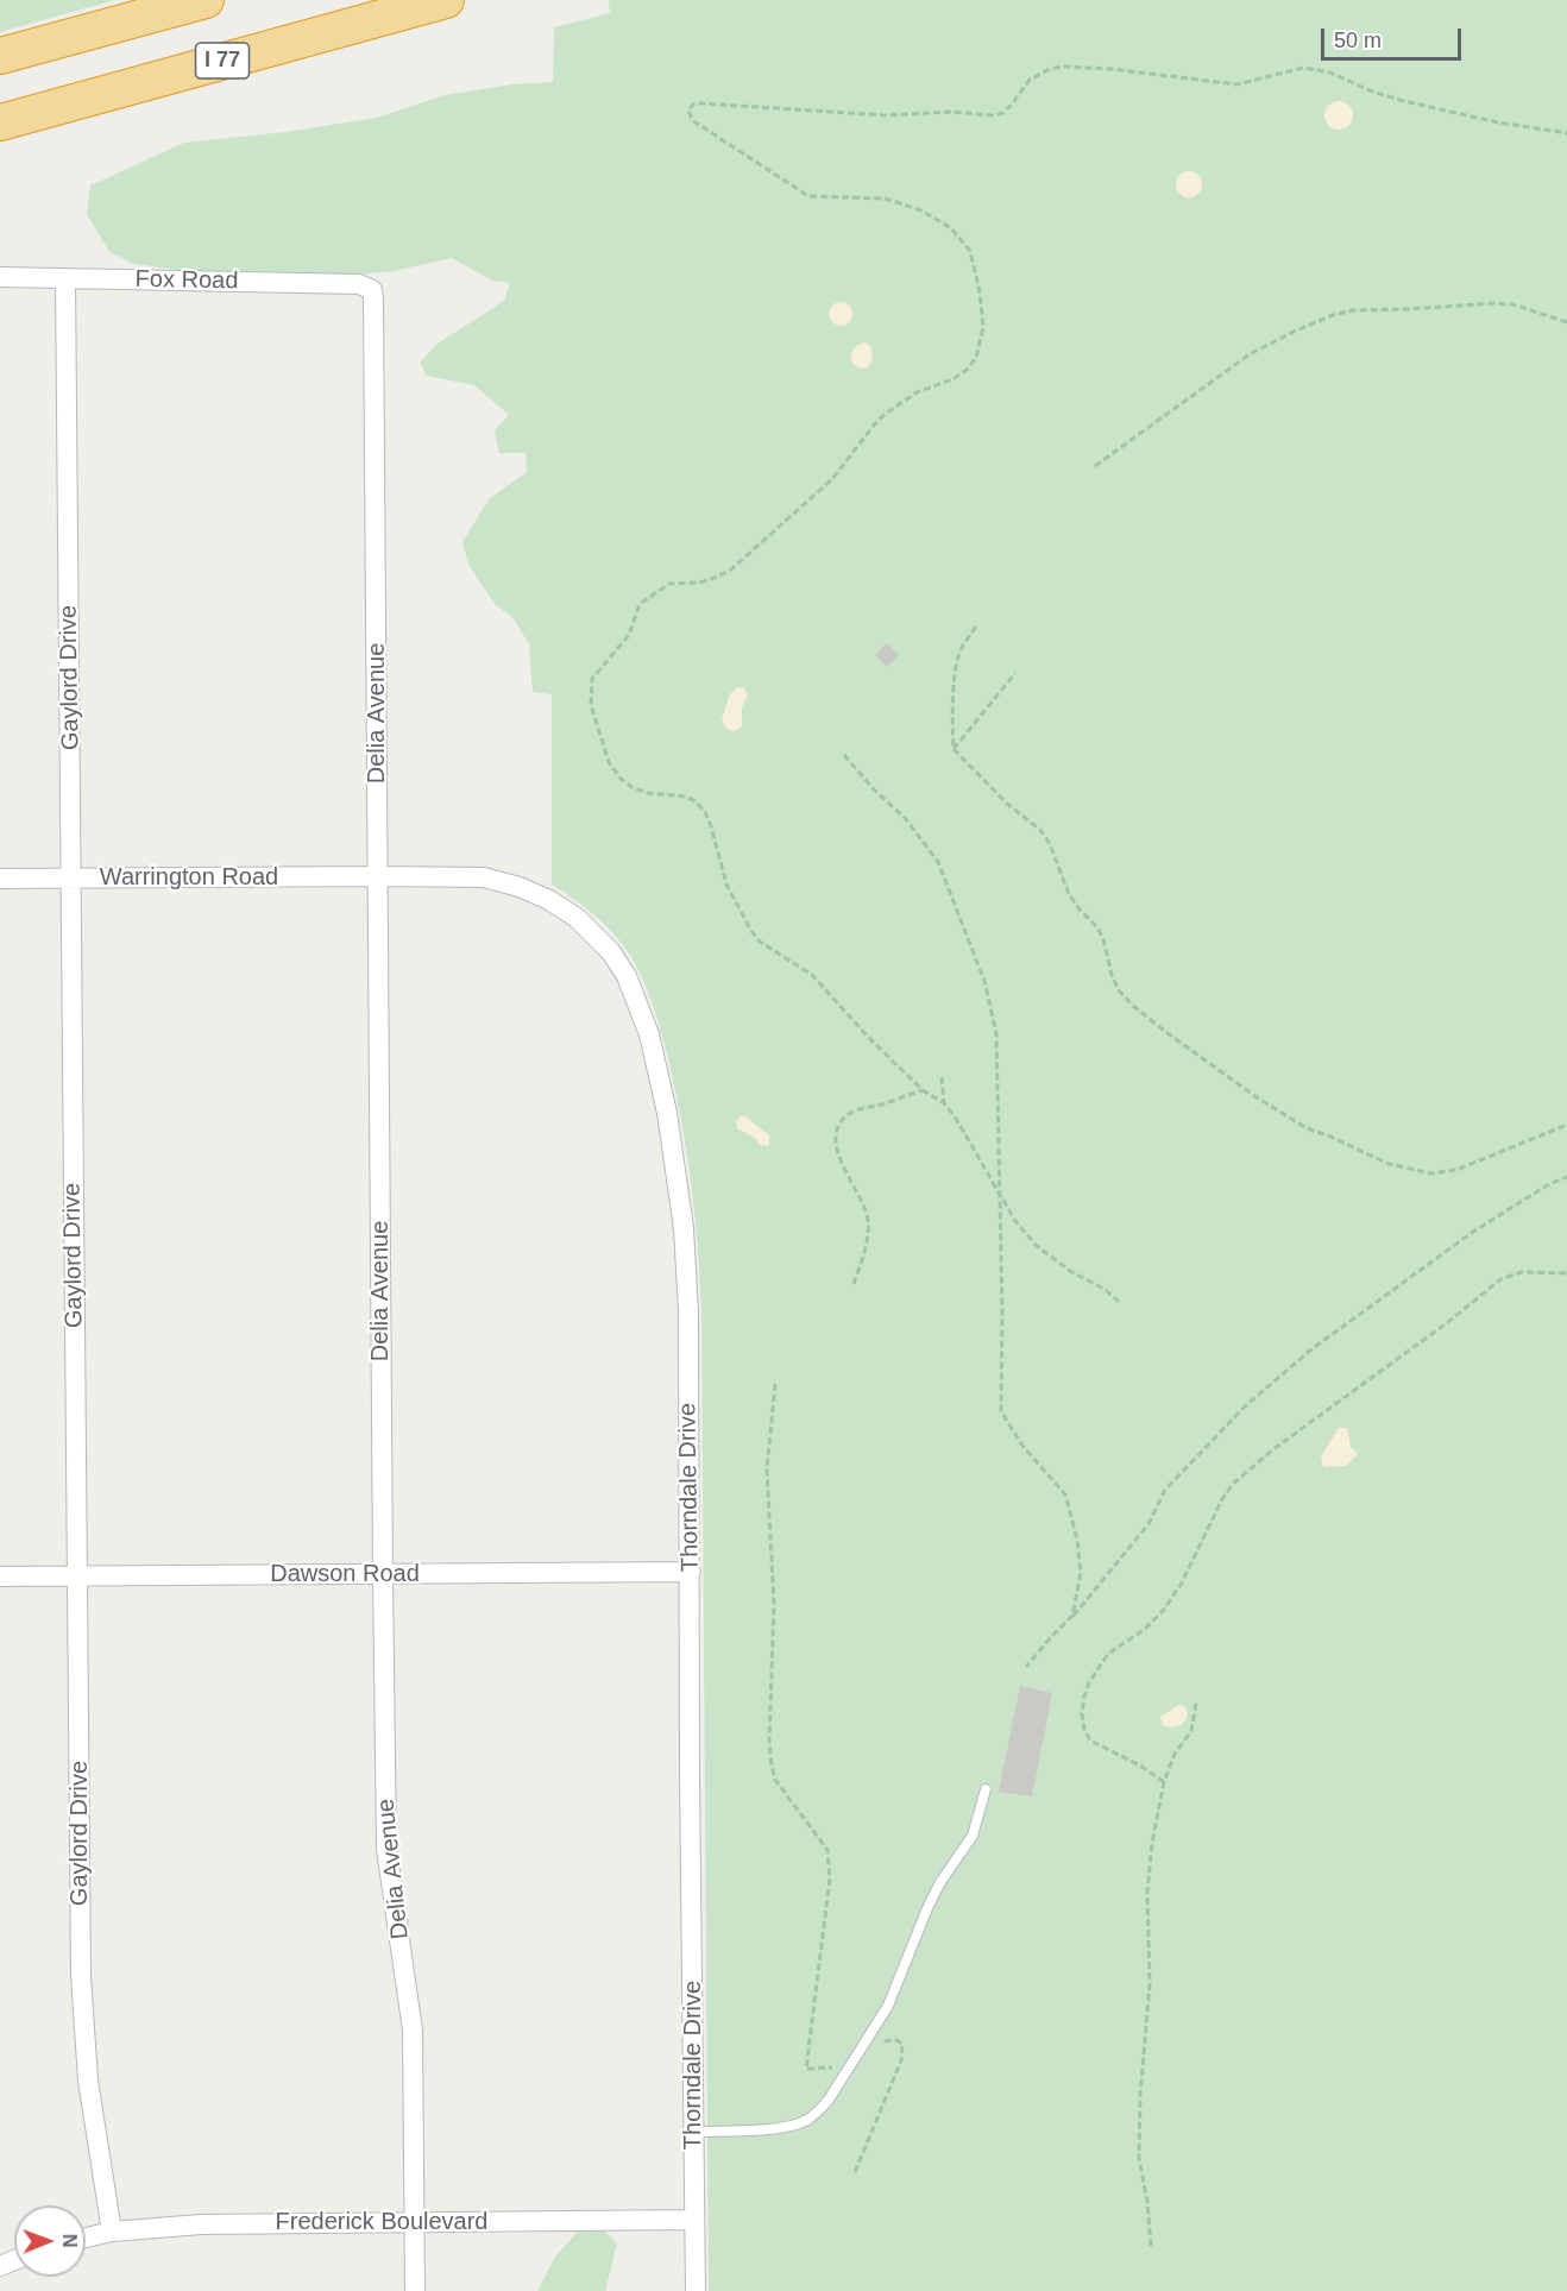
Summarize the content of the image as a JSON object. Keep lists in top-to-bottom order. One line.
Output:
{"streets":{"highway":["I 77"],"street":["Fox Road","Gaylord Drive","Delia Avenue","Warrington Road","Thorndale Drive","Dawson Road","Frederick Boulevard"]},"crossings":[["Fox Road","Gaylord Drive"],["Fox Road","Delia Avenue"],["Gaylord Drive","Warrington Road"],["Gaylord Drive","Dawson Road"],["Gaylord Drive","Frederick Boulevard"],["Delia Avenue","Warrington Road"],["Delia Avenue","Thorndale Drive"],["Delia Avenue","Dawson Road"],["Delia Avenue","Frederick Boulevard"],["Warrington Road","Thorndale Drive"],["Thorndale Drive","Dawson Road"],["Thorndale Drive","Frederick Boulevard"]],"scale_bar":"50 m","north":"right"}
